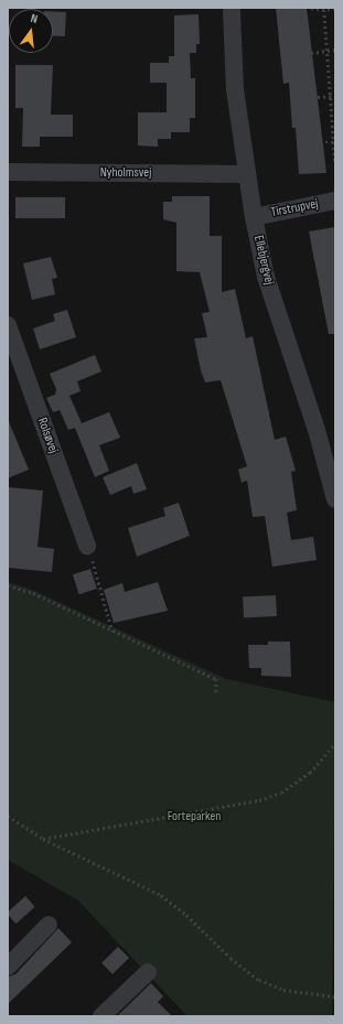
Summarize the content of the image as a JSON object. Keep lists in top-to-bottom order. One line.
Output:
{"streets":{"street":["Nyholmsvej","Tirstrupvej","Ellebjergvej","Rolsøvej"]},"crossings":[["Nyholmsvej","Ellebjergvej"],["Tirstrupvej","Ellebjergvej"]],"parks":["Forteparken"],"north":"top"}
